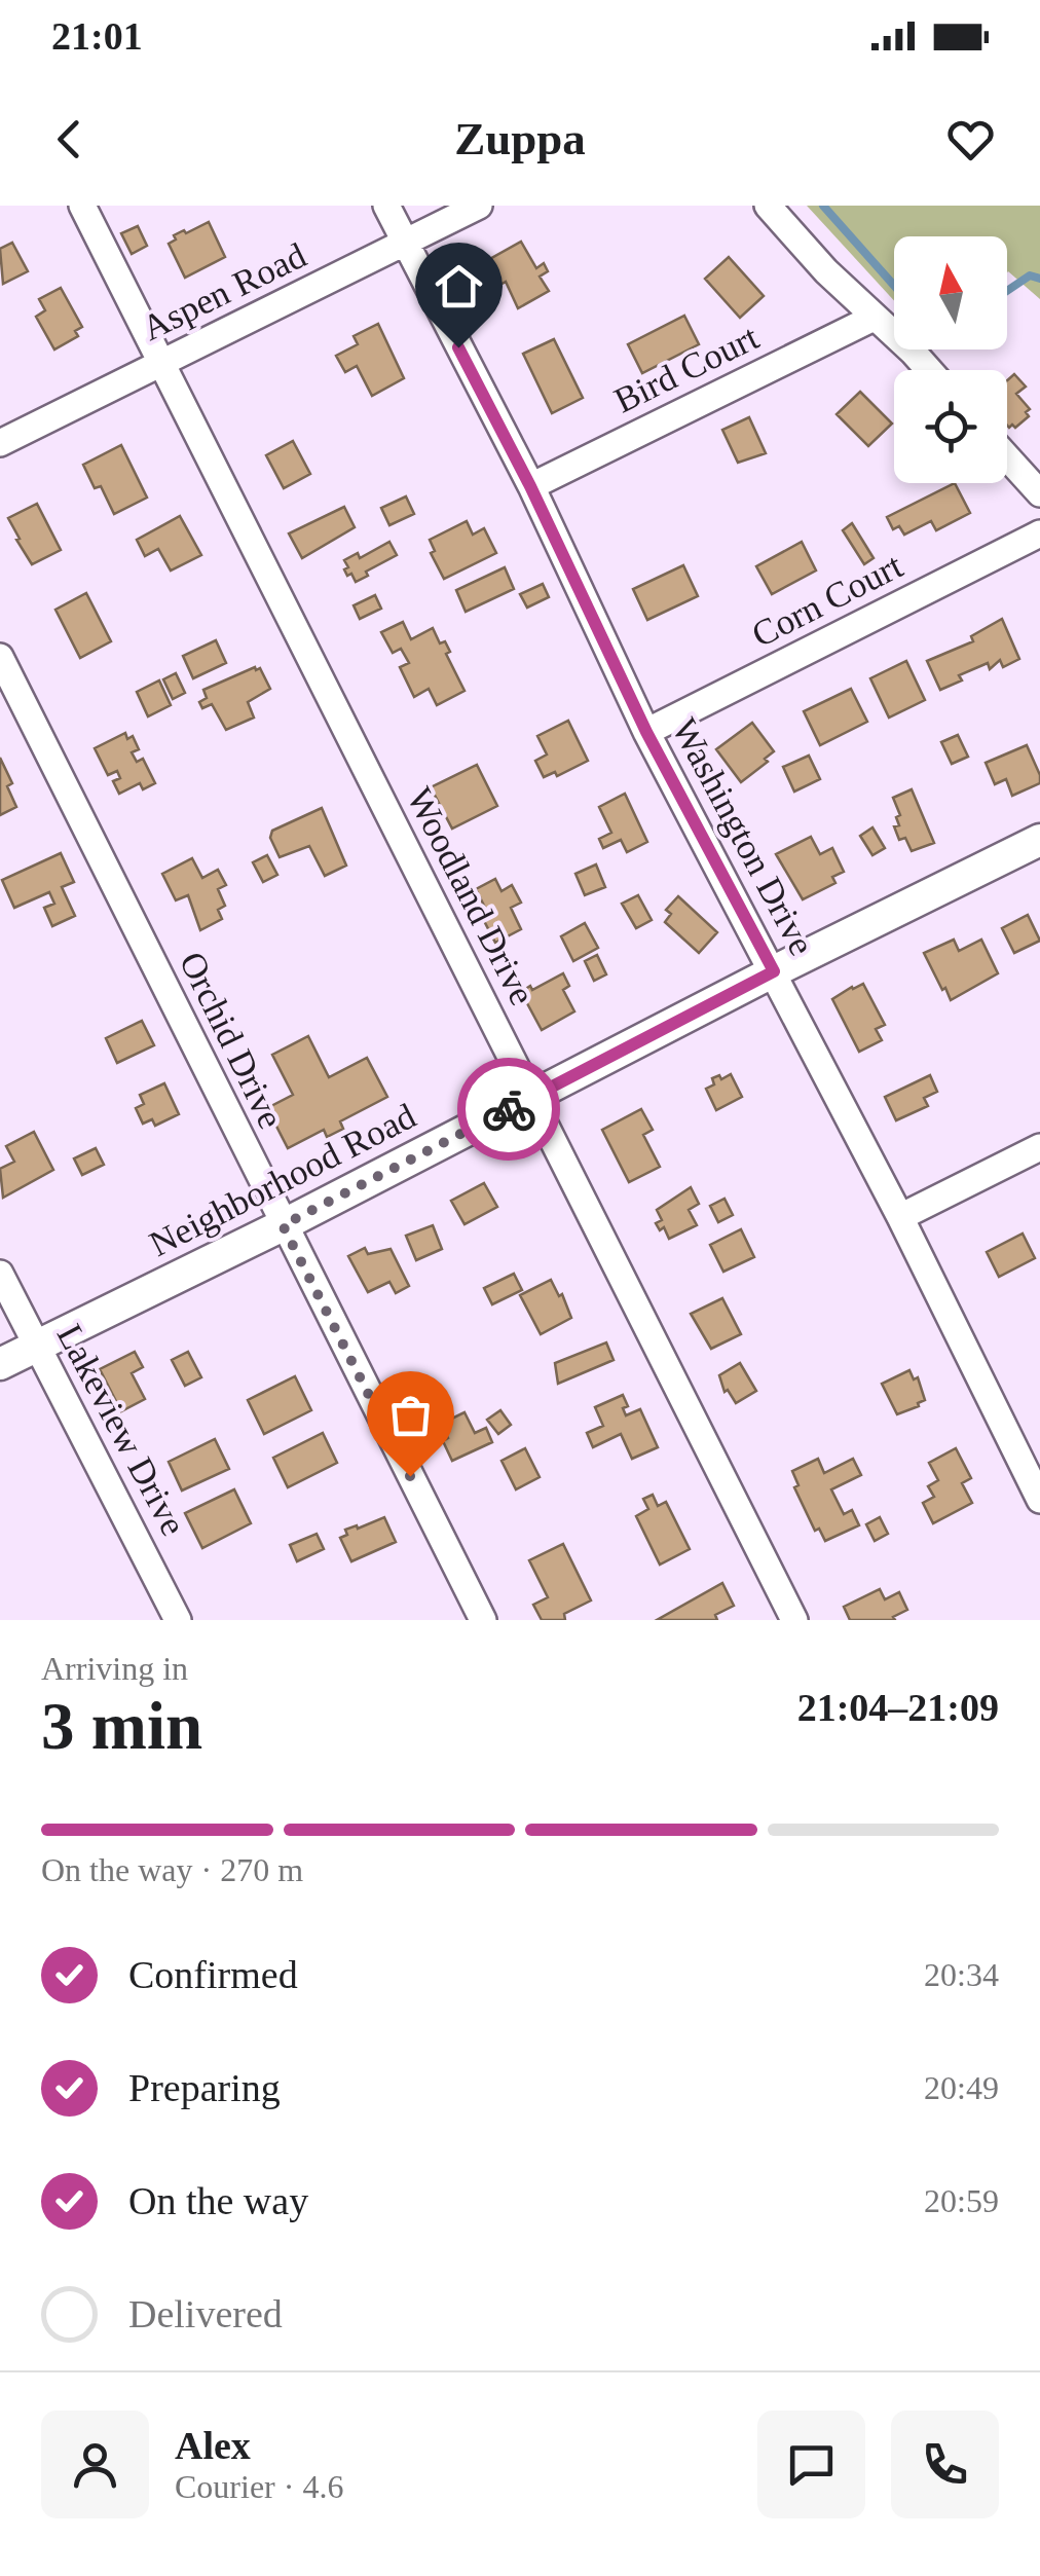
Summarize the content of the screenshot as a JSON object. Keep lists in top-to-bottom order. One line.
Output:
{"streets":{"street":["Aspen Road","Bird Court","Corn Court","Washington Drive","Woodland Drive","Orchid Drive","Neighborhood Road","Lakeview Drive"]},"crossings":[["Aspen Road","Washington Drive"],["Aspen Road","Woodland Drive"],["Bird Court","Washington Drive"],["Corn Court","Washington Drive"],["Washington Drive","Neighborhood Road"],["Woodland Drive","Neighborhood Road"],["Orchid Drive","Neighborhood Road"],["Neighborhood Road","Lakeview Drive"]],"north":"top","page":{"status":"21:01","header":"Zuppa","heading":["3 min","Arriving in","21:04–21:09"],"panel":["Alex","Courier · 4.6"],"bar":"On the way · 270 m","list":[["Confirmed","20:34"],["Preparing","20:49"],["On the way","20:59"],"Delivered"]}}
